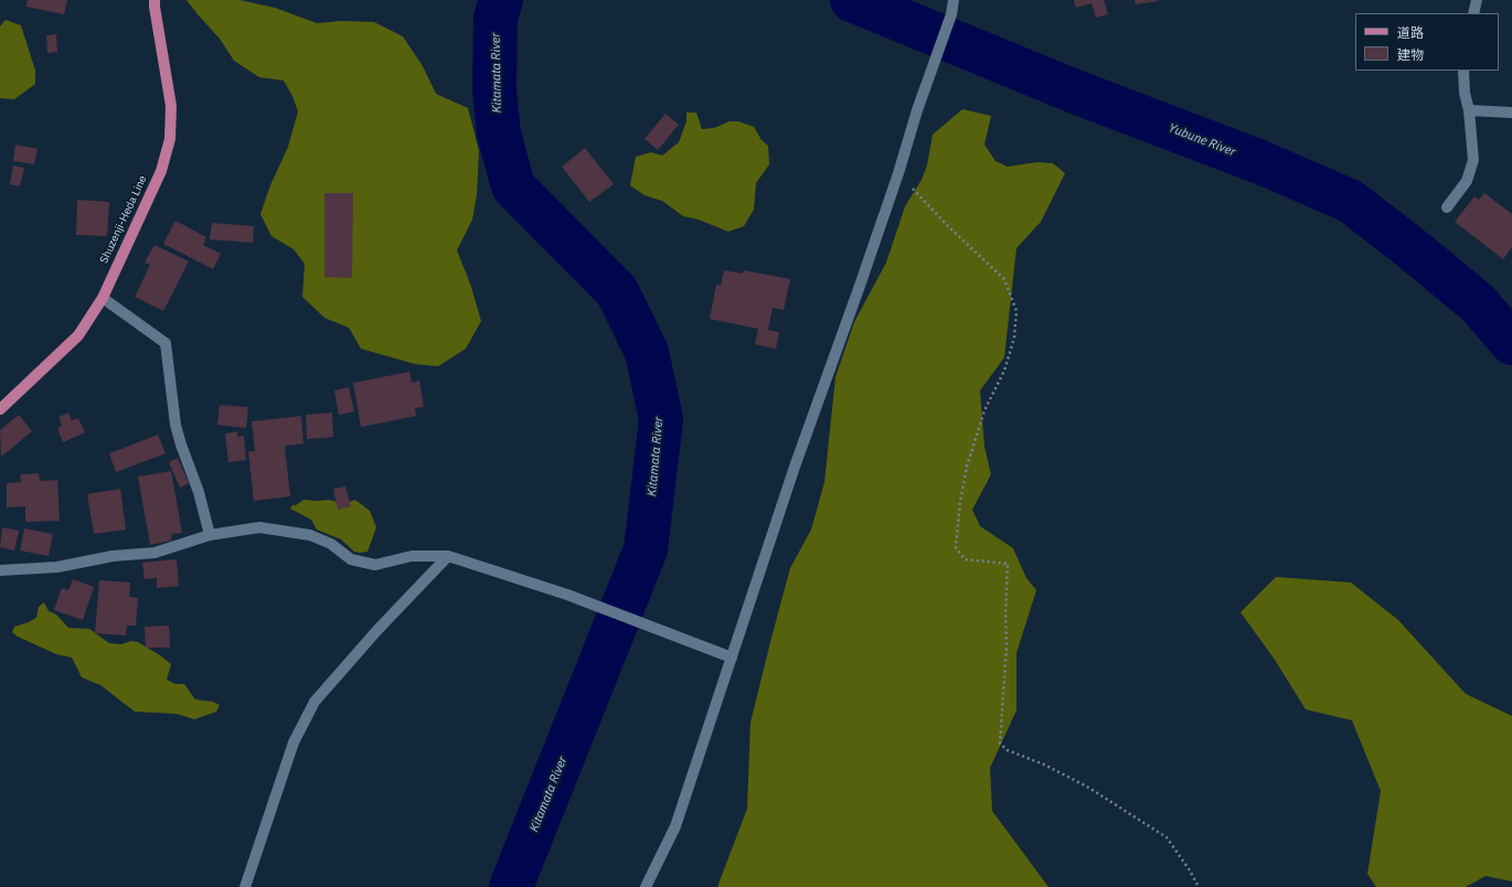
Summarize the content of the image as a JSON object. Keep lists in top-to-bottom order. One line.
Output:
{"streets":{"main road":["Shuzenji-Heda Line"]},"water":["Kitamata River","Yubune River"],"legend":["道路","建物"]}
